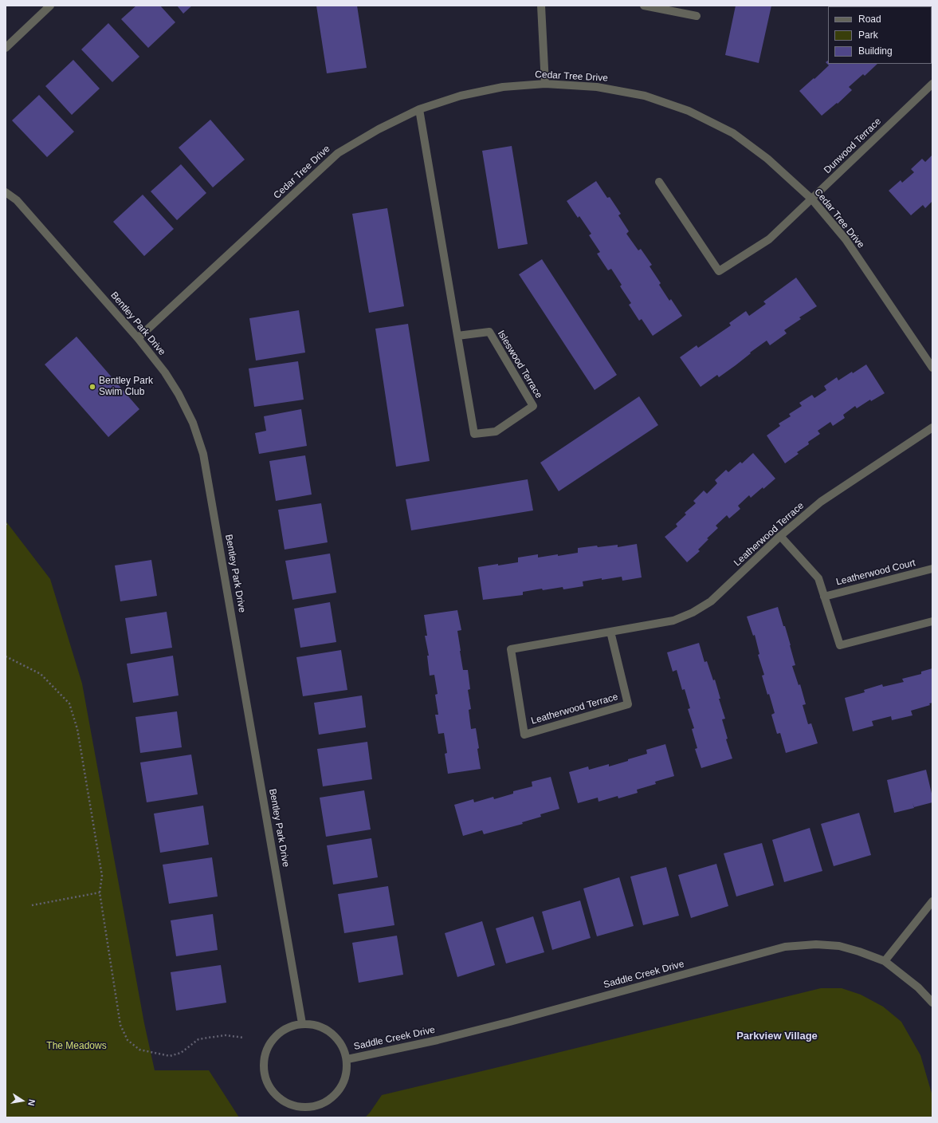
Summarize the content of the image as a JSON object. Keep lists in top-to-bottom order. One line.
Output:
{"streets":{"street":["Cedar Tree Drive","Dunwood Terrace","Bentley Park Drive","Isleswood Terrace","Leatherwood Terrace","Leatherwood Court","Saddle Creek Drive"]},"crossings":[["Cedar Tree Drive","Dunwood Terrace"],["Cedar Tree Drive","Bentley Park Drive"],["Cedar Tree Drive","Isleswood Terrace"],["Bentley Park Drive","Saddle Creek Drive"]],"districts":["Parkview Village"],"parks":["The Meadows"],"places":["Bentley Park Swim Club"],"legend":["Road","Park","Building"],"north":"right"}
